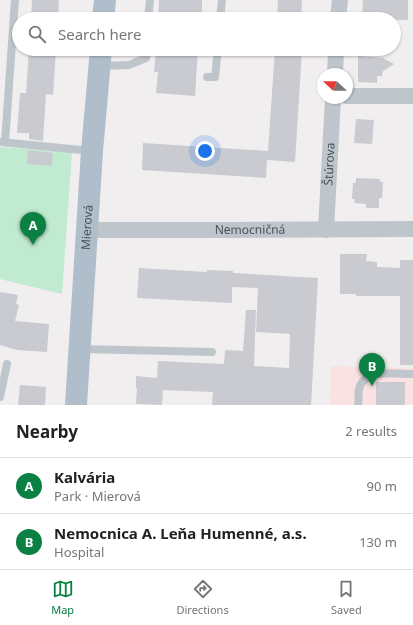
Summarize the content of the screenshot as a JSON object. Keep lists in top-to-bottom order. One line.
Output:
{"streets":{"main road":["Mierová"],"street":["Štúrova","Nemocničná"]},"crossings":[["Štúrova","Nemocničná"],["Mierová","Nemocničná"]],"north":"left","page":{"search":"Search here","pins":["A","B"],"heading":["Nearby","2 results"],"list":[{"mark":"A","name":"Kalvária","note":"Park · Mierová","value":"90 m"},{"mark":"B","name":"Nemocnica A. Leňa Humenné, a.s.","note":"Hospital","value":"130 m"}],"nav":["Map","Directions","Saved"]}}
